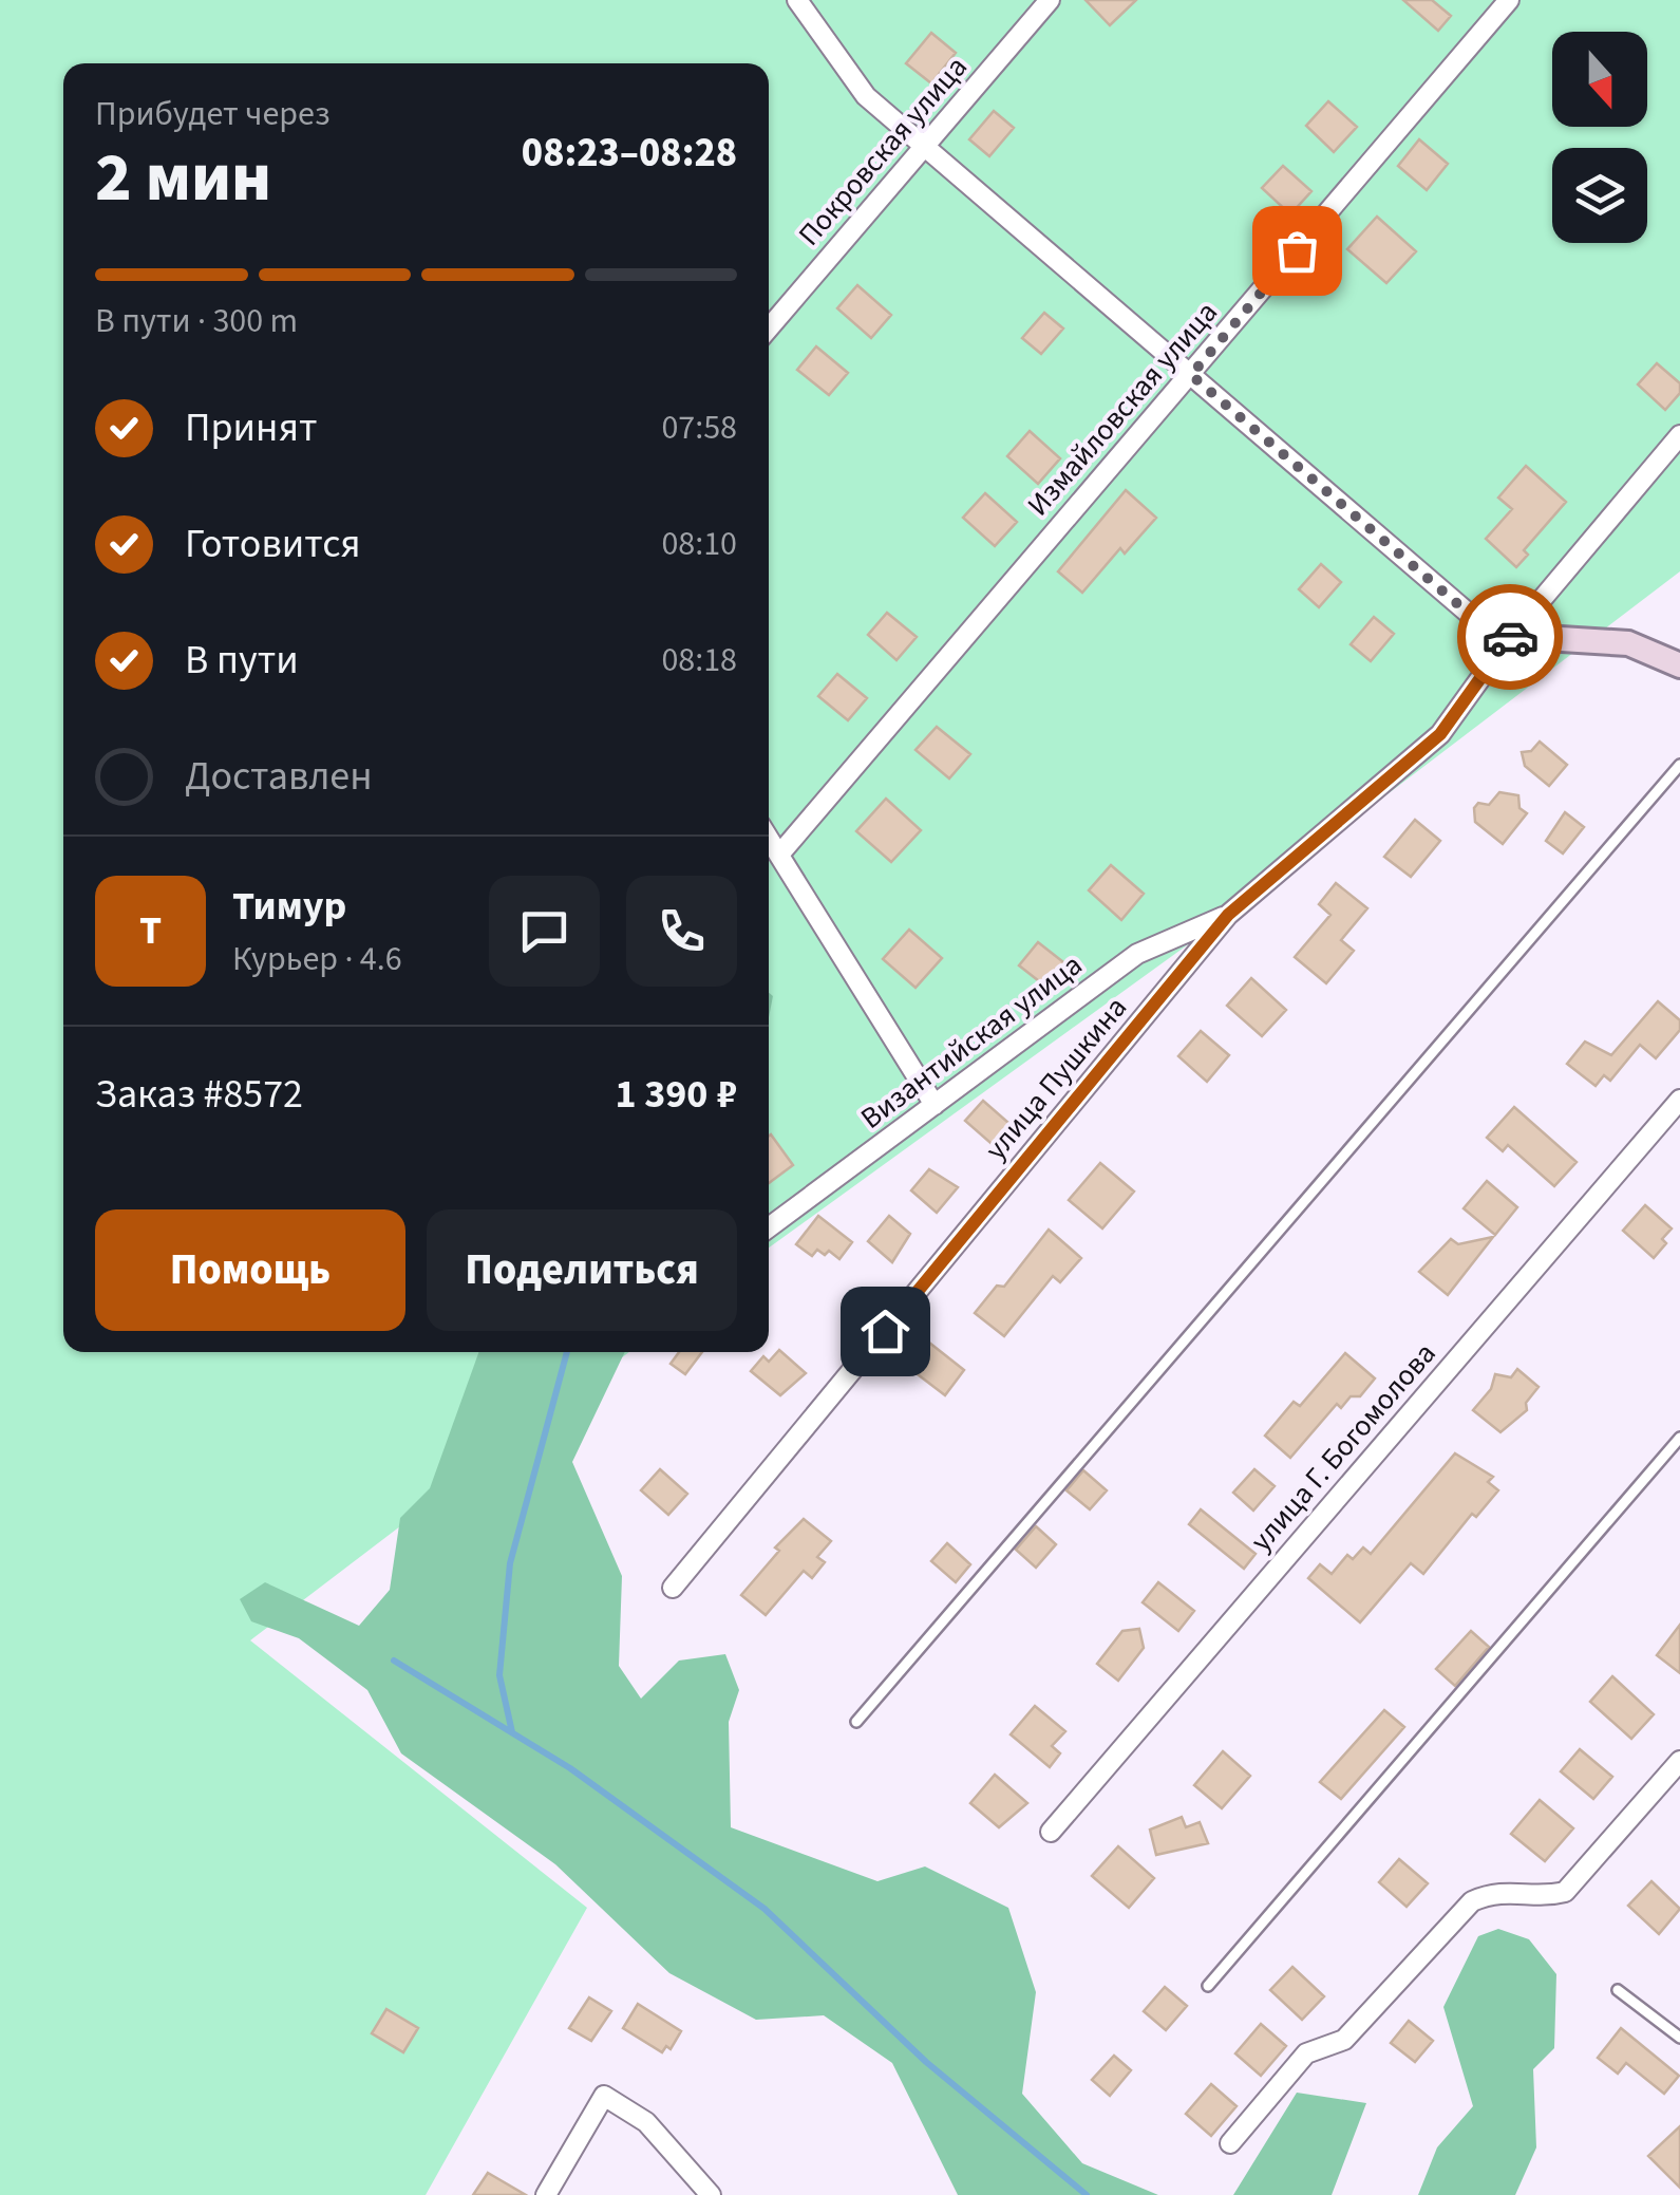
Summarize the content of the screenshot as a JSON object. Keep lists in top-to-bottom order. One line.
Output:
{"streets":{"street":["Покровская улица","Измайловская улица","Византийская улица","улица Пушкина","улица Г. Богомолова"]},"crossings":[["Византийская улица","улица Пушкина"]],"north":"bottom","page":{"heading":["2 мин","Прибудет через","08:23–08:28"],"panel":["Тимур","Курьер · 4.6","Заказ #8572","1 390 ₽"],"bar":"В пути · 300 m","list":[["Принят","07:58"],["Готовится","08:10"],["В пути","08:18"],"Доставлен"],"round":"Т","buttons":["Помощь","Поделиться"]}}
